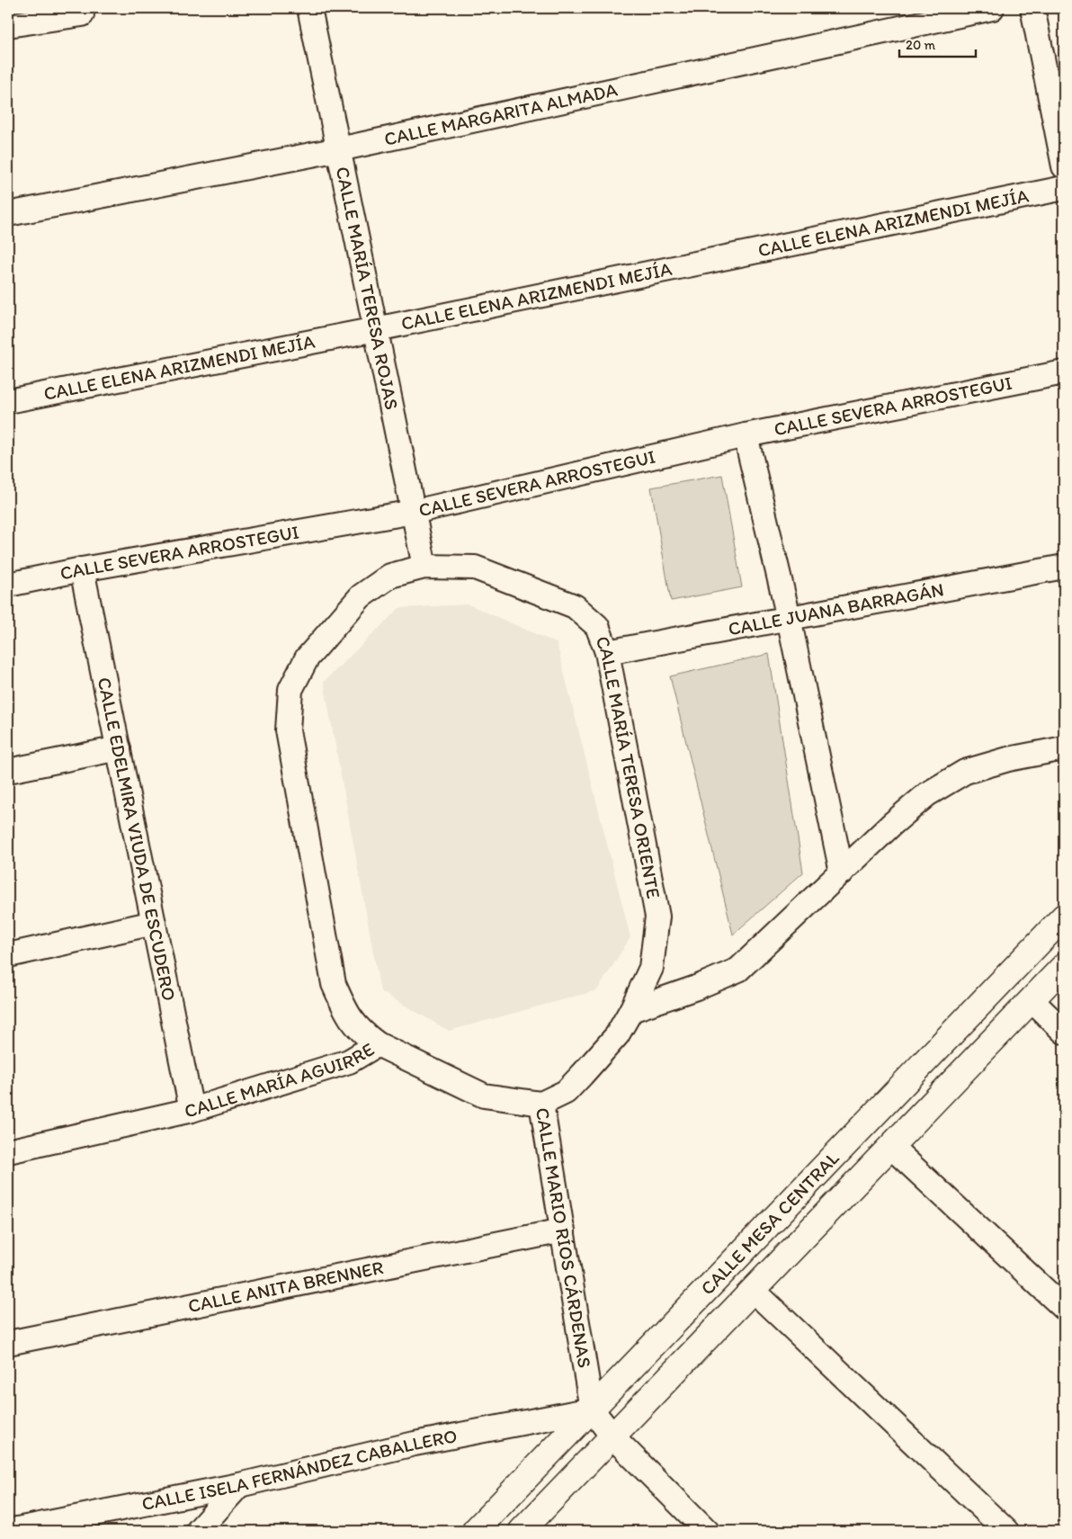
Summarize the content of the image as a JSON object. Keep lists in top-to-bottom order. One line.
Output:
{"streets":{"main road":["CALLE MESA CENTRAL"],"street":["CALLE MARGARITA ALMADA","CALLE ELENA ARIZMENDI MEJÍA","CALLE MARÍA TERESA ROJAS","CALLE SEVERA ARROSTEGUI","CALLE JUANA BARRAGÁN","CALLE MARÍA TERESA ORIENTE","CALLE EDELMIRA VIUDA DE ESCUDERO","CALLE MARÍA AGUIRRE","CALLE MARIO RÍOS CÁRDENAS","CALLE ANITA BRENNER","CALLE ISELA FERNÁNDEZ CABALLERO"]},"crossings":[["CALLE MARGARITA ALMADA","CALLE MARÍA TERESA ROJAS"],["CALLE ELENA ARIZMENDI MEJÍA","CALLE MARÍA TERESA ROJAS"],["CALLE MARÍA TERESA ROJAS","CALLE SEVERA ARROSTEGUI"],["CALLE MARÍA TERESA ROJAS","CALLE MARÍA TERESA ORIENTE"],["CALLE SEVERA ARROSTEGUI","CALLE EDELMIRA VIUDA DE ESCUDERO"],["CALLE JUANA BARRAGÁN","CALLE MARÍA TERESA ORIENTE"],["CALLE MARÍA TERESA ORIENTE","CALLE MARÍA AGUIRRE"],["CALLE MARÍA TERESA ORIENTE","CALLE MARIO RÍOS CÁRDENAS"],["CALLE EDELMIRA VIUDA DE ESCUDERO","CALLE MARÍA AGUIRRE"],["CALLE MARÍA AGUIRRE","CALLE MARIO RÍOS CÁRDENAS"],["CALLE MESA CENTRAL","CALLE MARIO RÍOS CÁRDENAS"],["CALLE MESA CENTRAL","CALLE ISELA FERNÁNDEZ CABALLERO"],["CALLE MARIO RÍOS CÁRDENAS","CALLE ANITA BRENNER"],["CALLE MARIO RÍOS CÁRDENAS","CALLE ISELA FERNÁNDEZ CABALLERO"]],"scale_bar":"20 m"}
